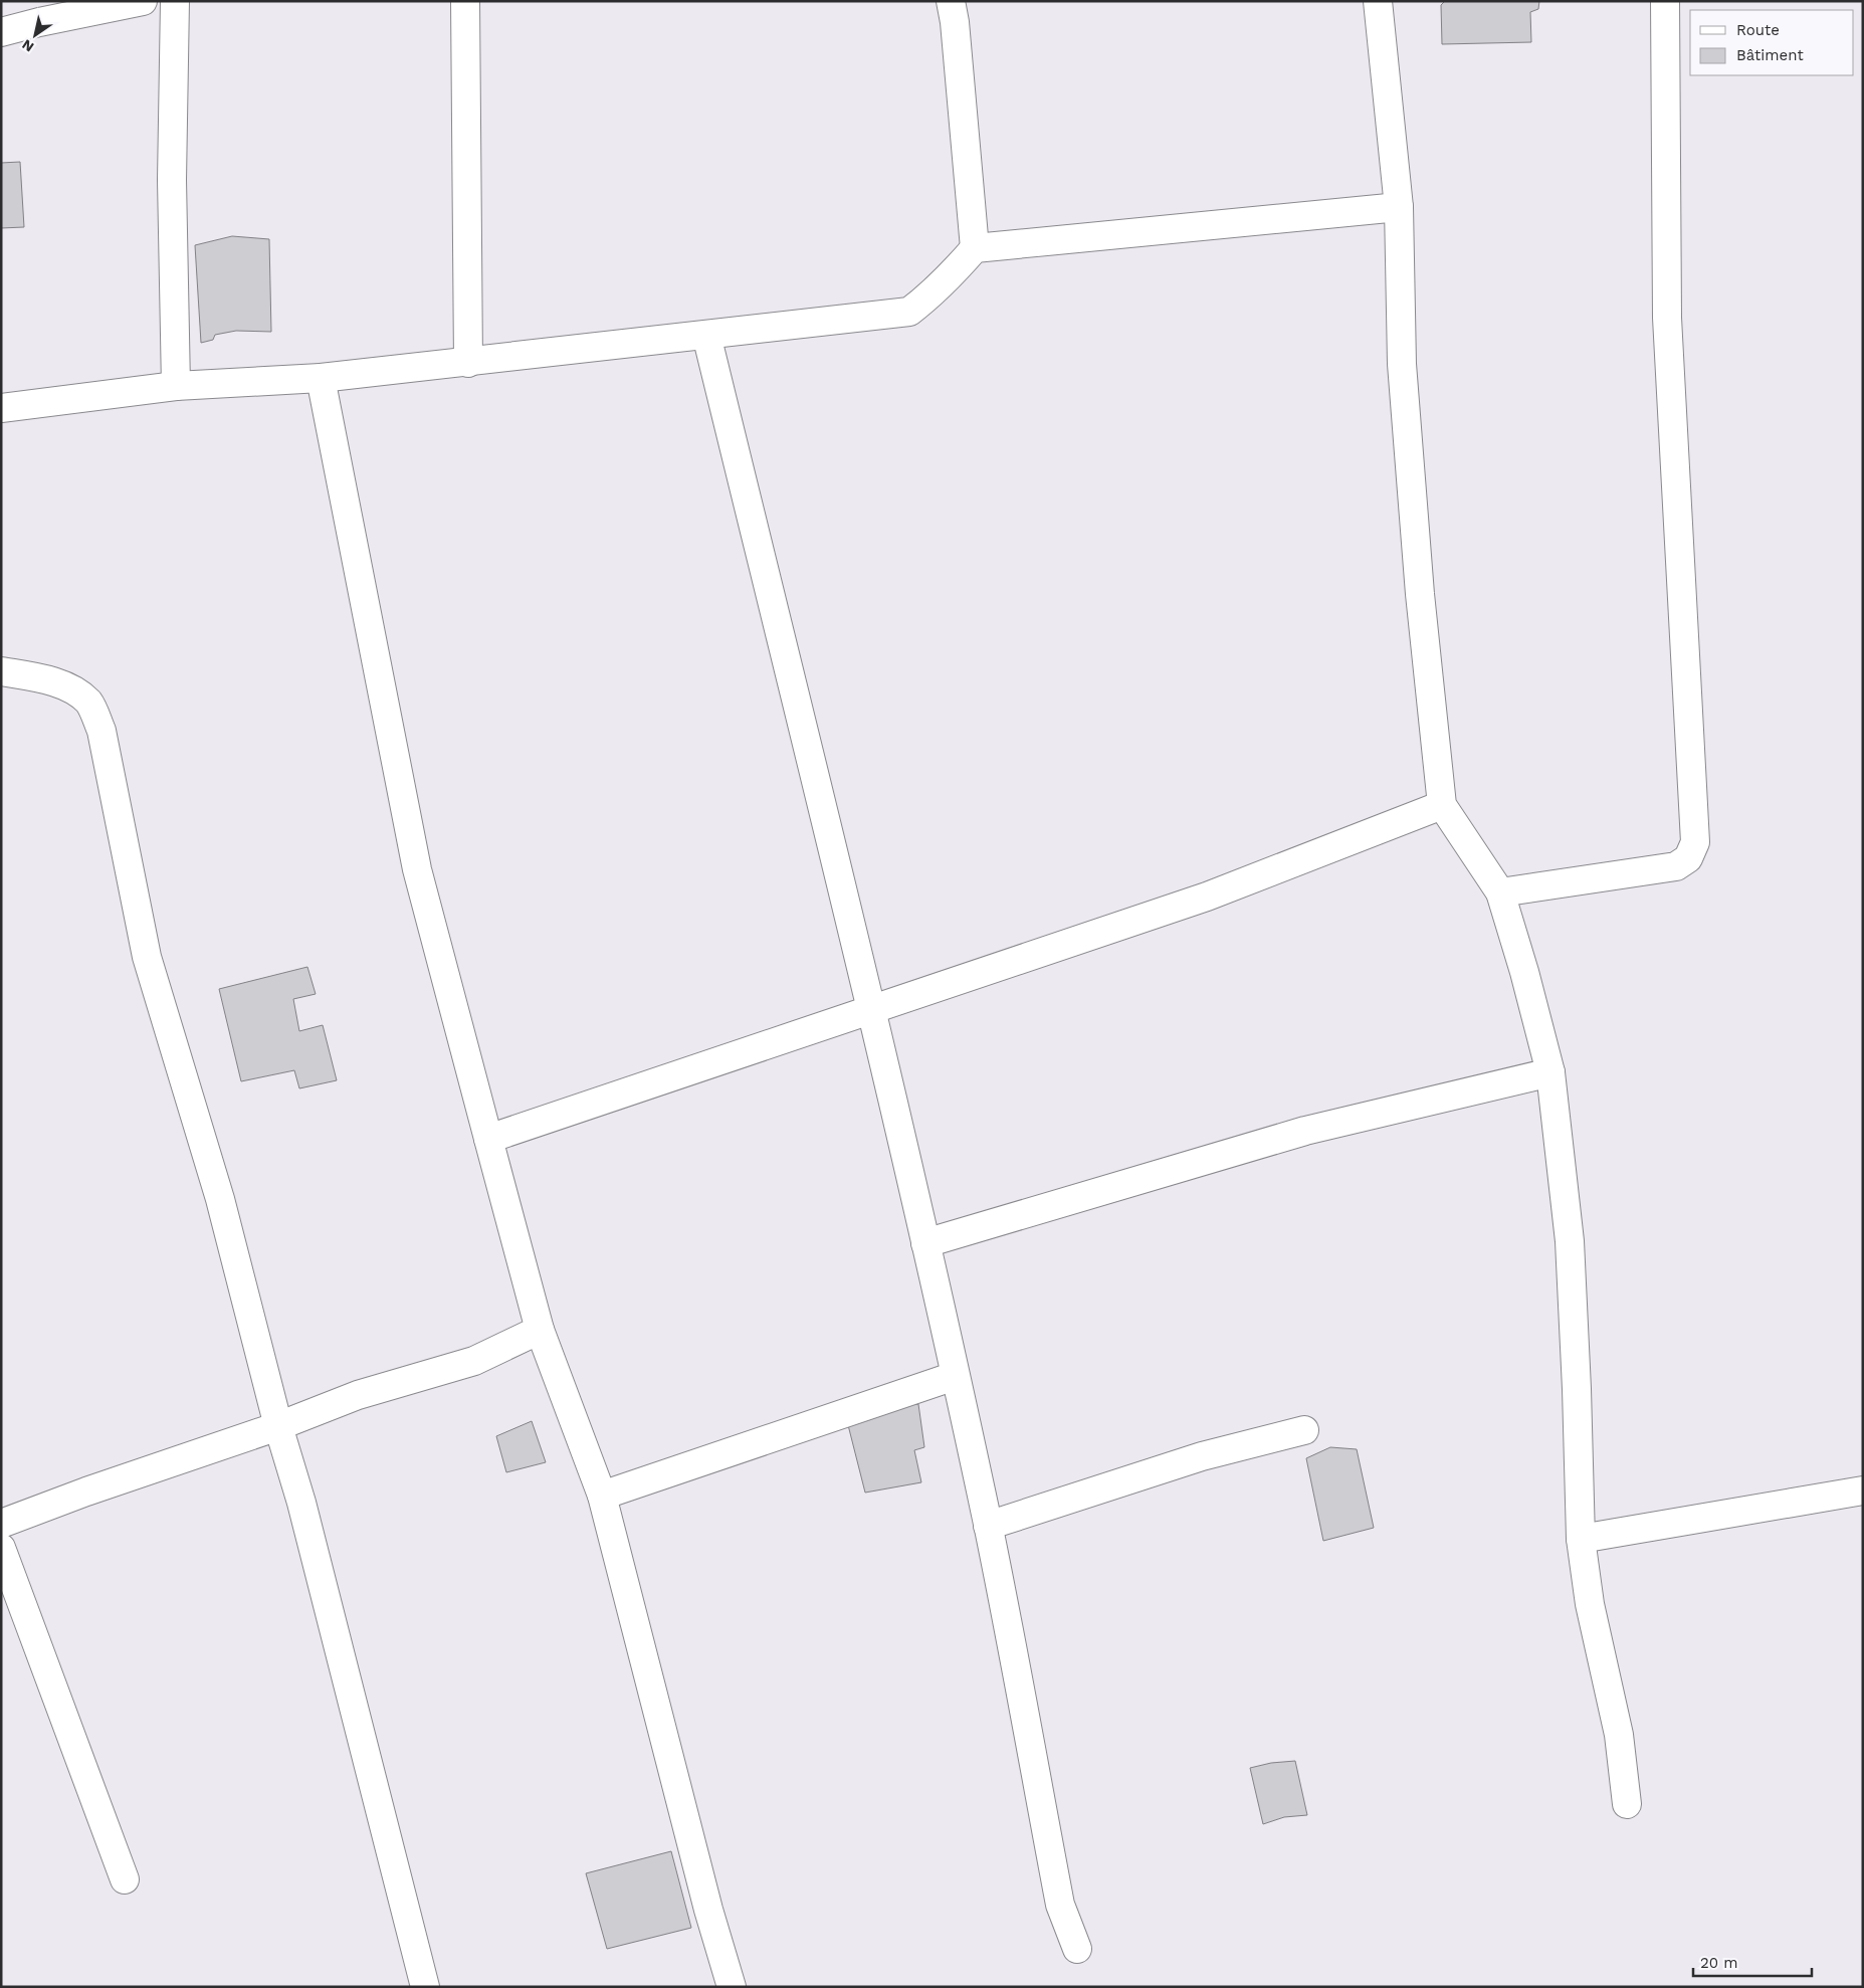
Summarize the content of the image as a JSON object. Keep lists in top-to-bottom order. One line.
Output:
{"legend":["Route","Bâtiment"],"scale_bar":"20 m","north":"bottom left"}
